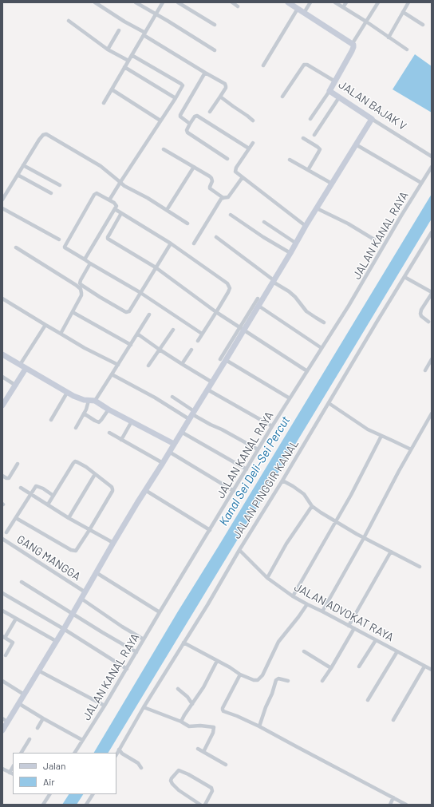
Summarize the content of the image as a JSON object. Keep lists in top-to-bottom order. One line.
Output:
{"streets":{"street":["JALAN BAJAK V","JALAN KANAL RAYA","JALAN PINGGIR KANAL","GANG MANGGA","JALAN ADVOKAT RAYA"]},"crossings":[["JALAN PINGGIR KANAL","JALAN ADVOKAT RAYA"]],"water":["Kanal Sei Deli–Sei Percut"],"legend":["Jalan","Air"]}
